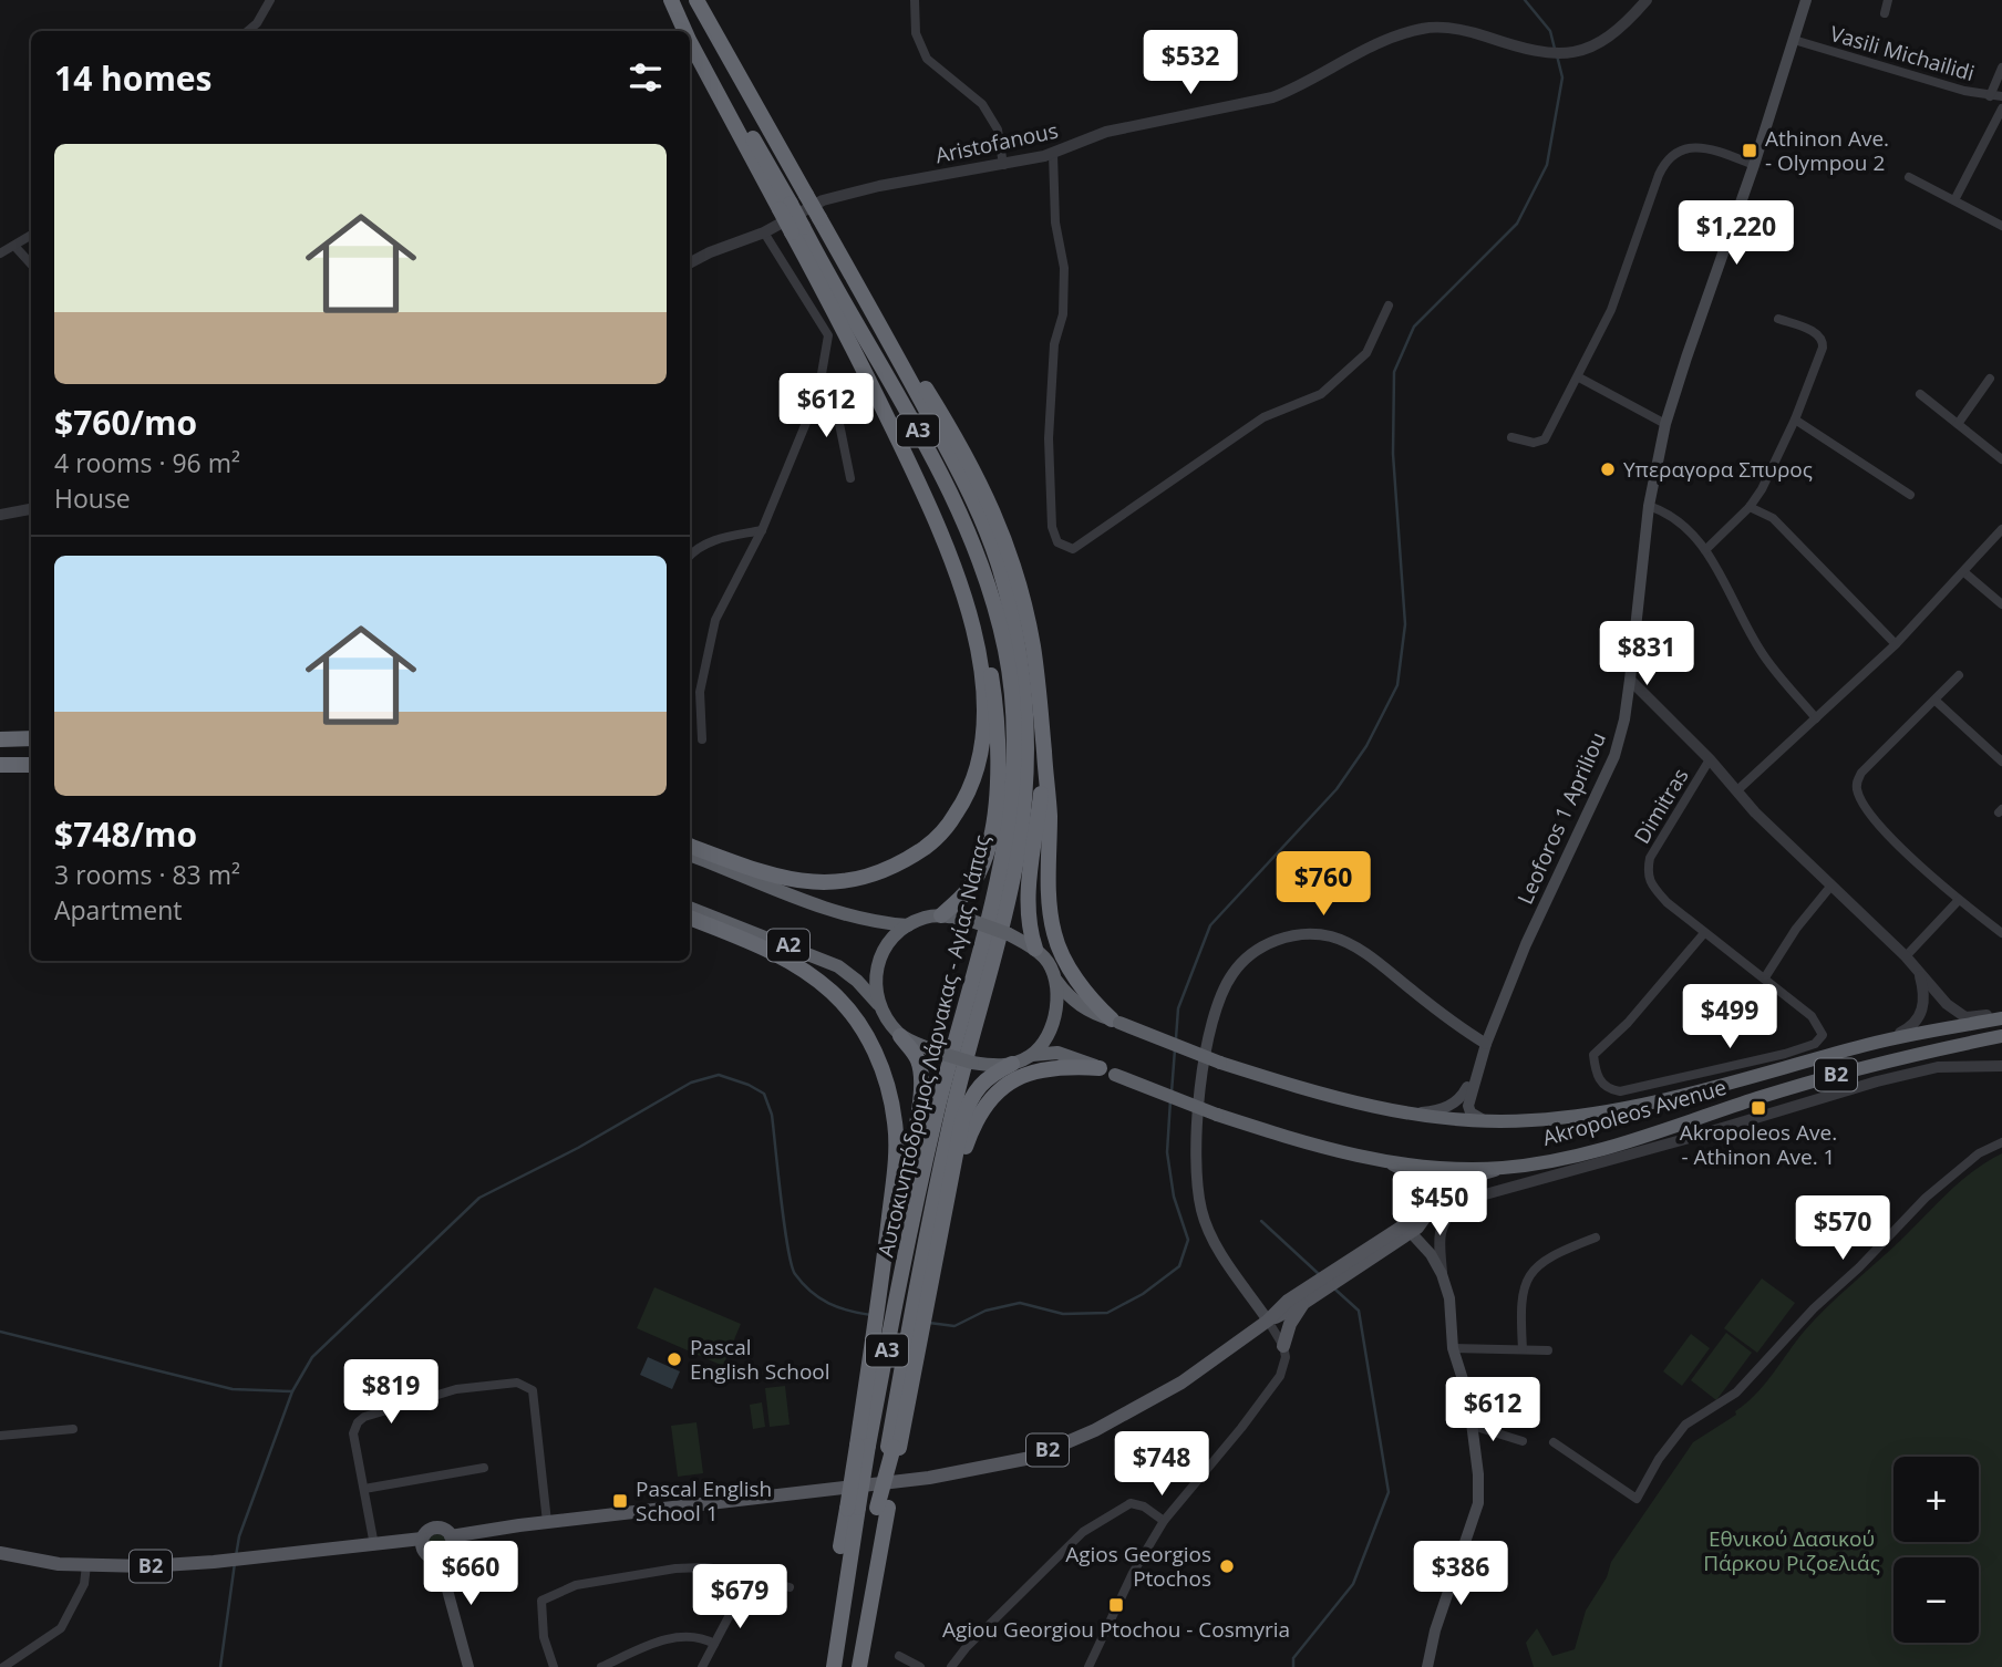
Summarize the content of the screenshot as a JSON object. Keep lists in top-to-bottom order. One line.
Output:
{"streets":{"highway":["A3","A2","Αυτοκινητόδρομος Λάρνακας - Αγίας Νάπας","B2","Akropoleos Avenue"],"main road":["Leoforos 1 Apriliou"],"street":["Vasili Michailidi","Aristofanous","Dimitras"]},"crossings":[["Vasili Michailidi","Leoforos 1 Apriliou"],["Aristofanous","Αυτοκινητόδρομος Λάρνακας - Αγίας Νάπας"],["Leoforos 1 Apriliou","Akropoleos Avenue"],["A2","B2"],["B2","Akropoleos Avenue"]],"parks":["Εθνικού Δασικού Πάρκου Ριζοελιάς"],"places":{"transit":["Athinon Ave. - Olympou 2","Akropoleos Ave. - Athinon Ave. 1","Pascal English School 1","Agiou Georgiou Ptochou - Cosmyria"],"other":["Υπεραγορα Σπυρος","Pascal English School","Agios Georgios Ptochos"]},"page":{"price":["$532","$1,220","$612","$831","$760","$499","$450","$570","$819","$612","$748","$660","$386","$679"],"heading":"14 homes","list":[{"name":"$760/mo","note":"4 rooms · 96 m² · House"},{"name":"$748/mo","note":"3 rooms · 83 m² · Apartment"}],"map_buttons":["+","−"]}}
